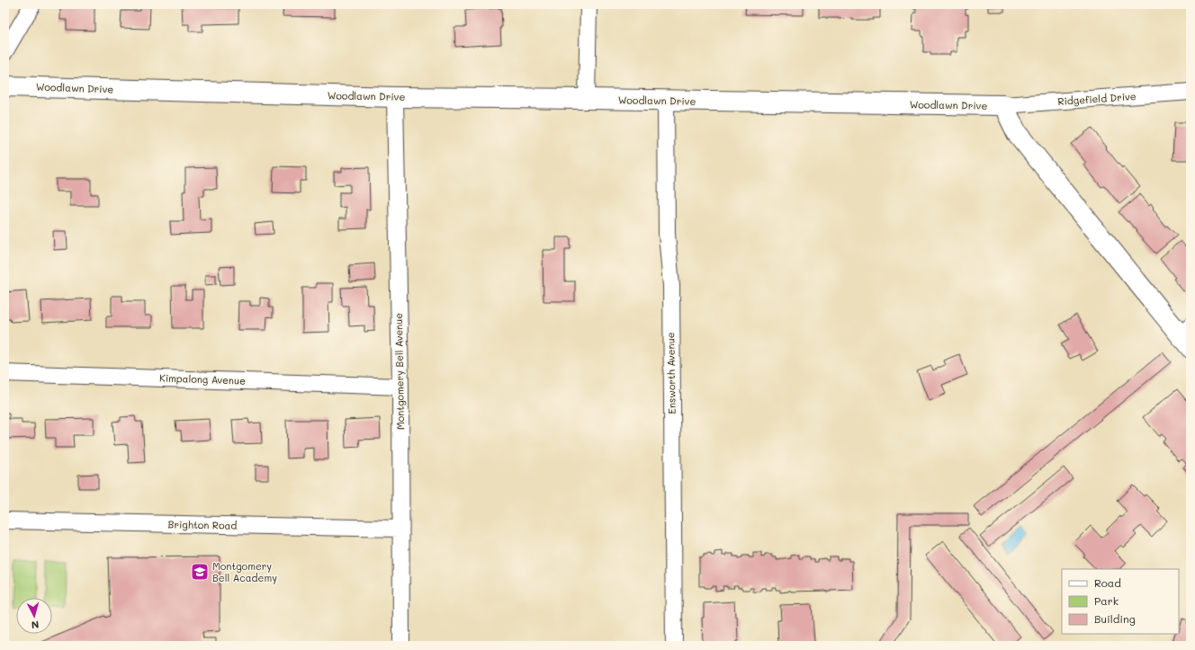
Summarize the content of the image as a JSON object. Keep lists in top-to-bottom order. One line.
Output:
{"streets":{"main road":["Woodlawn Drive"],"street":["Ridgefield Drive","Montgomery Bell Avenue","Ensworth Avenue","Kimpalong Avenue","Brighton Road"]},"crossings":[["Woodlawn Drive","Ridgefield Drive"],["Woodlawn Drive","Montgomery Bell Avenue"],["Woodlawn Drive","Ensworth Avenue"],["Montgomery Bell Avenue","Kimpalong Avenue"],["Montgomery Bell Avenue","Brighton Road"]],"places":{"school or university":["Montgomery Bell Academy"]},"legend":["Road","Park","Building"],"north":"bottom"}
